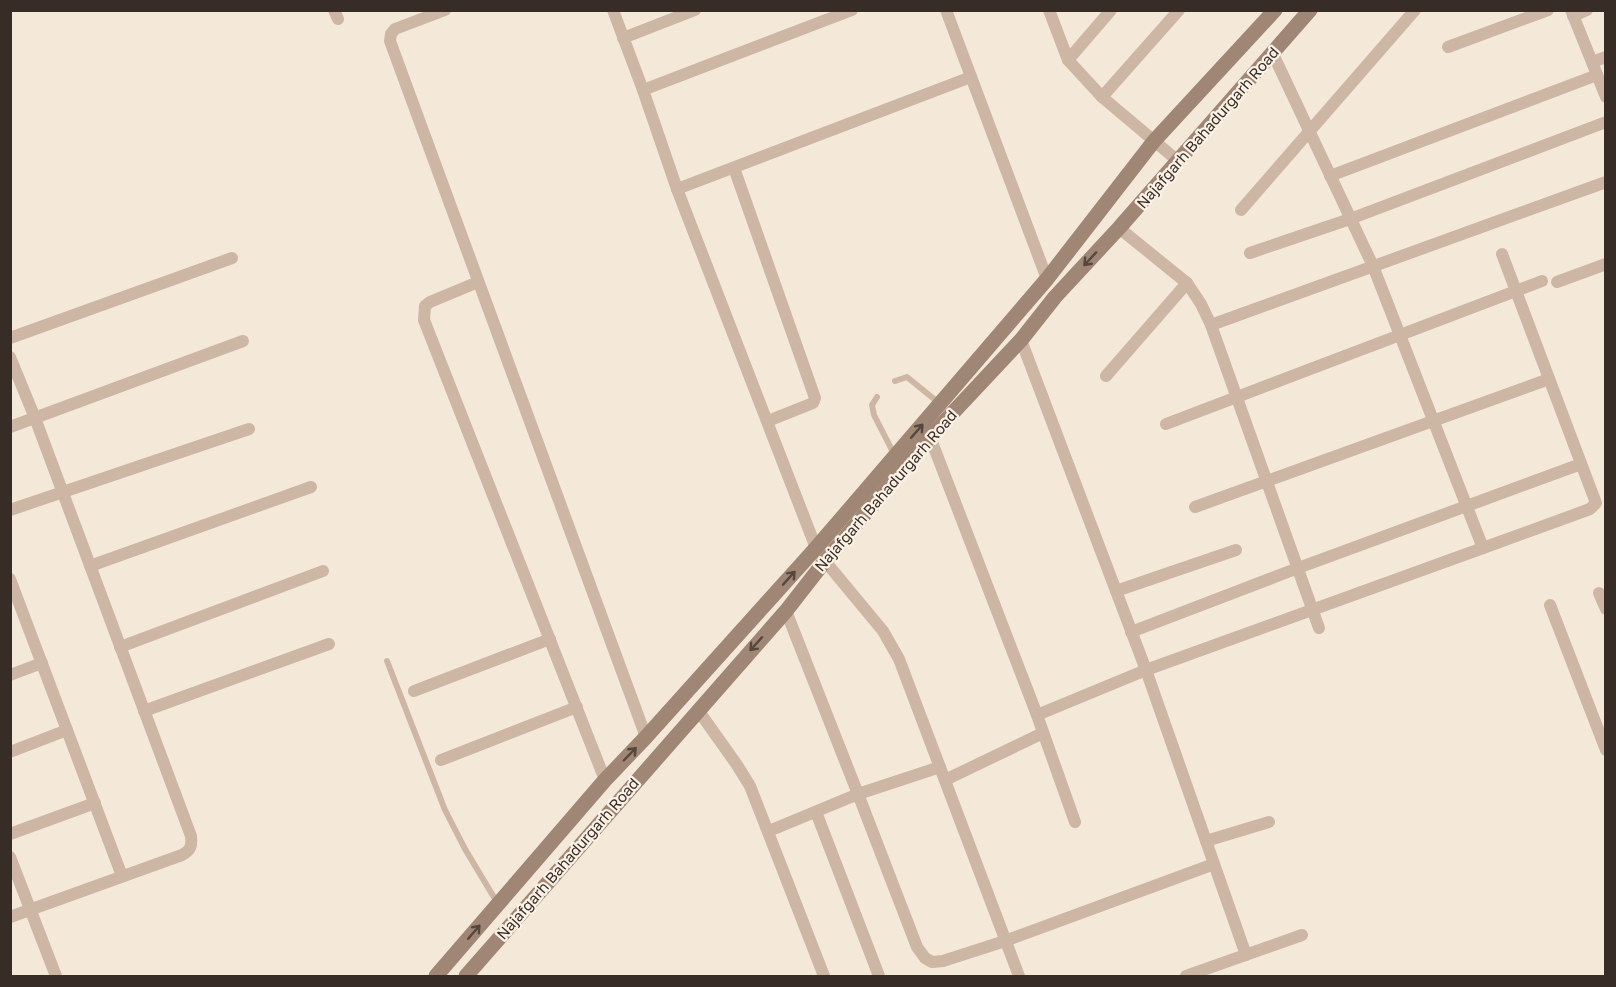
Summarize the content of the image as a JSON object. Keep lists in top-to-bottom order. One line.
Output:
{"streets":{"main road":["Najafgarh Bahadurgarh Road"]}}
